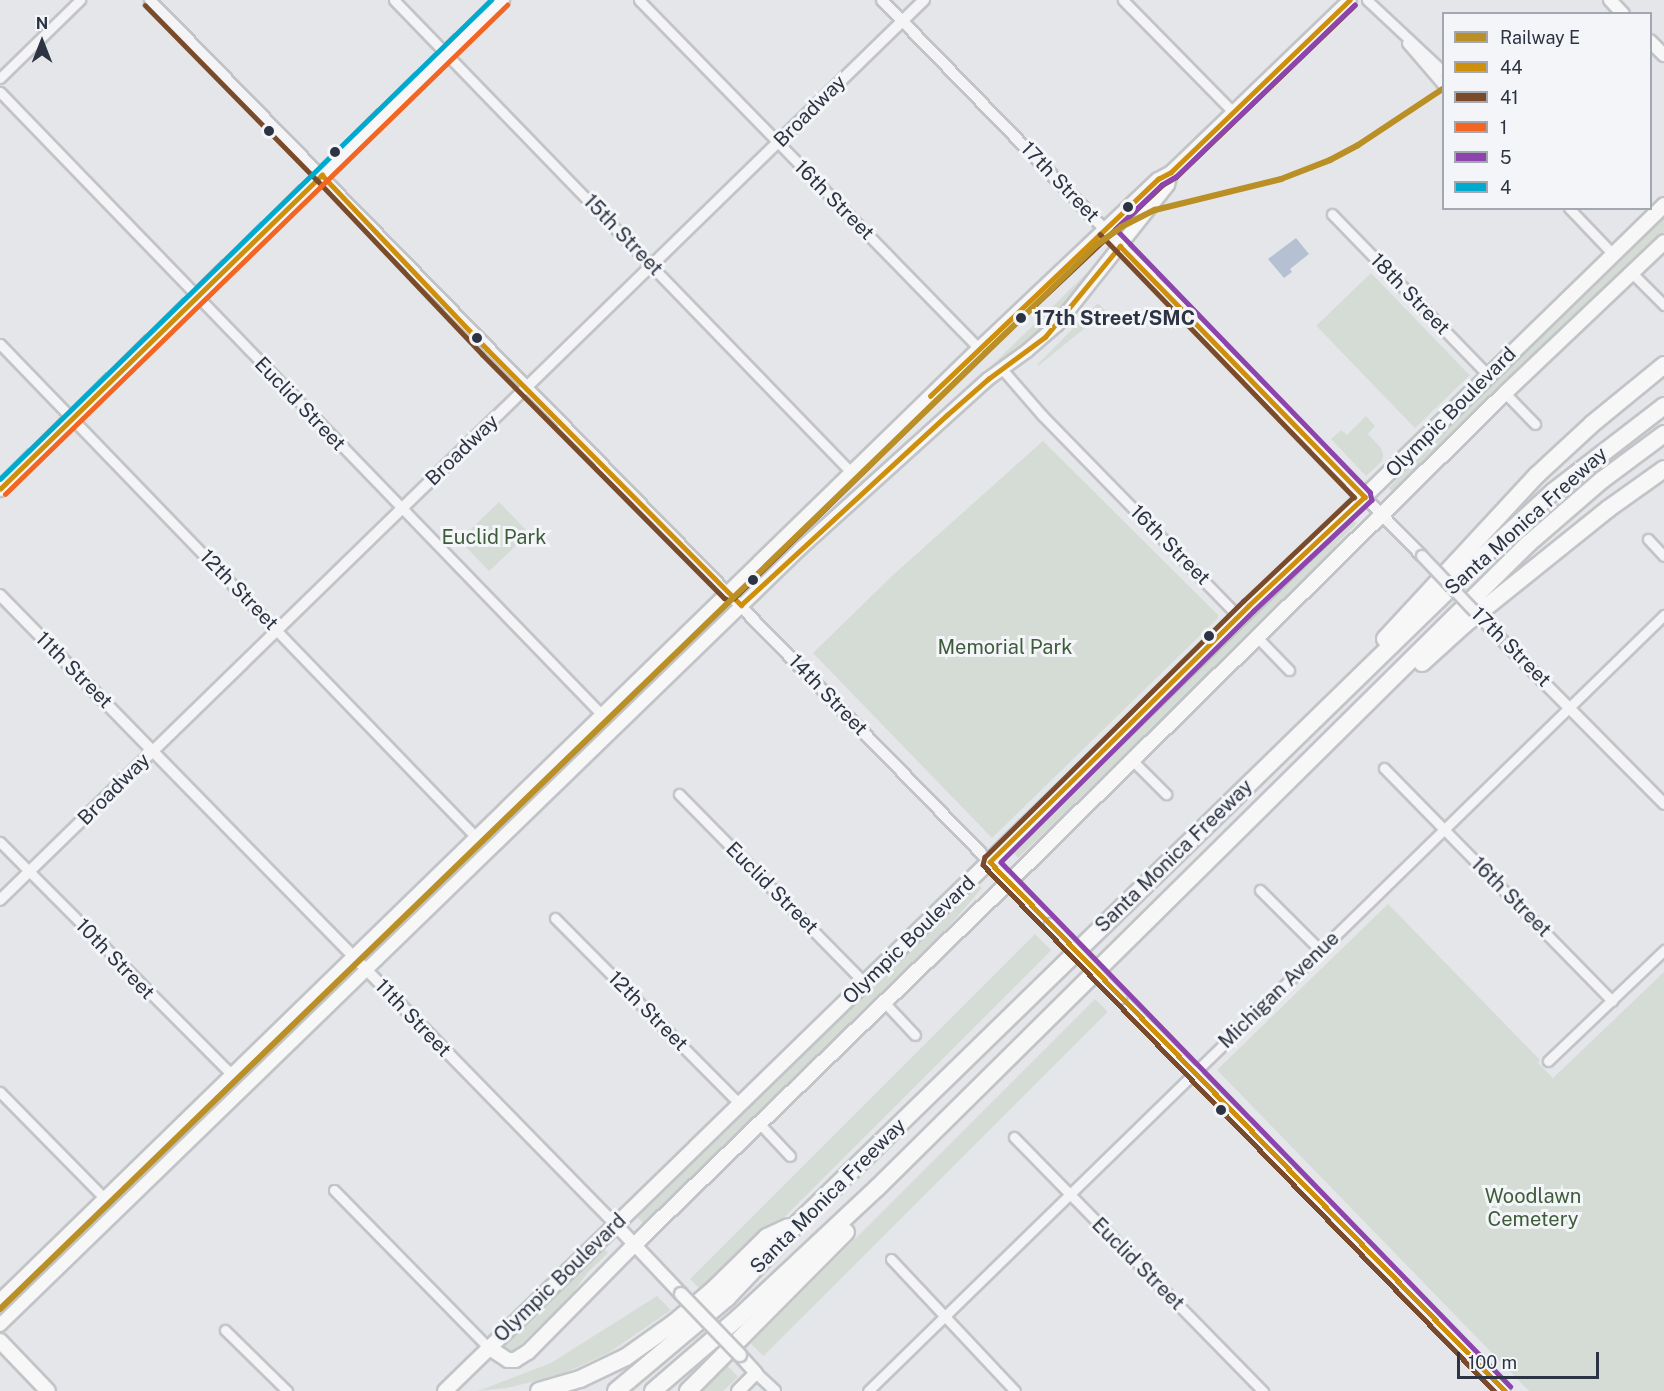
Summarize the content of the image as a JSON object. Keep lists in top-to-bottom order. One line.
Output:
{"streets":{"highway":["Santa Monica Freeway"],"main road":["Olympic Boulevard","11th Street"],"street":["Broadway","17th Street","16th Street","15th Street","18th Street","Euclid Street","12th Street","14th Street","10th Street","Michigan Avenue"]},"crossings":[["Broadway","17th Street"],["Broadway","16th Street"],["Broadway","15th Street"],["Broadway","Euclid Street"],["Broadway","12th Street"],["Broadway","11th Street"],["Broadway","14th Street"],["Broadway","10th Street"],["17th Street","Olympic Boulevard"],["17th Street","Michigan Avenue"],["16th Street","Olympic Boulevard"],["16th Street","Michigan Avenue"],["18th Street","Olympic Boulevard"],["Euclid Street","Olympic Boulevard"],["Euclid Street","Michigan Avenue"],["Olympic Boulevard","12th Street"],["Olympic Boulevard","11th Street"],["Olympic Boulevard","14th Street"],["14th Street","Michigan Avenue"]],"parks":["Euclid Park","Memorial Park","Woodlawn Cemetery"],"places":["17th Street/SMC"],"lines":["transit line 44","transit line 4","transit line 41","transit line 1","transit line 5","rail line E"],"legend":["Railway E","44","41","1","5","4"],"scale_bar":"100 m","north":"top"}
